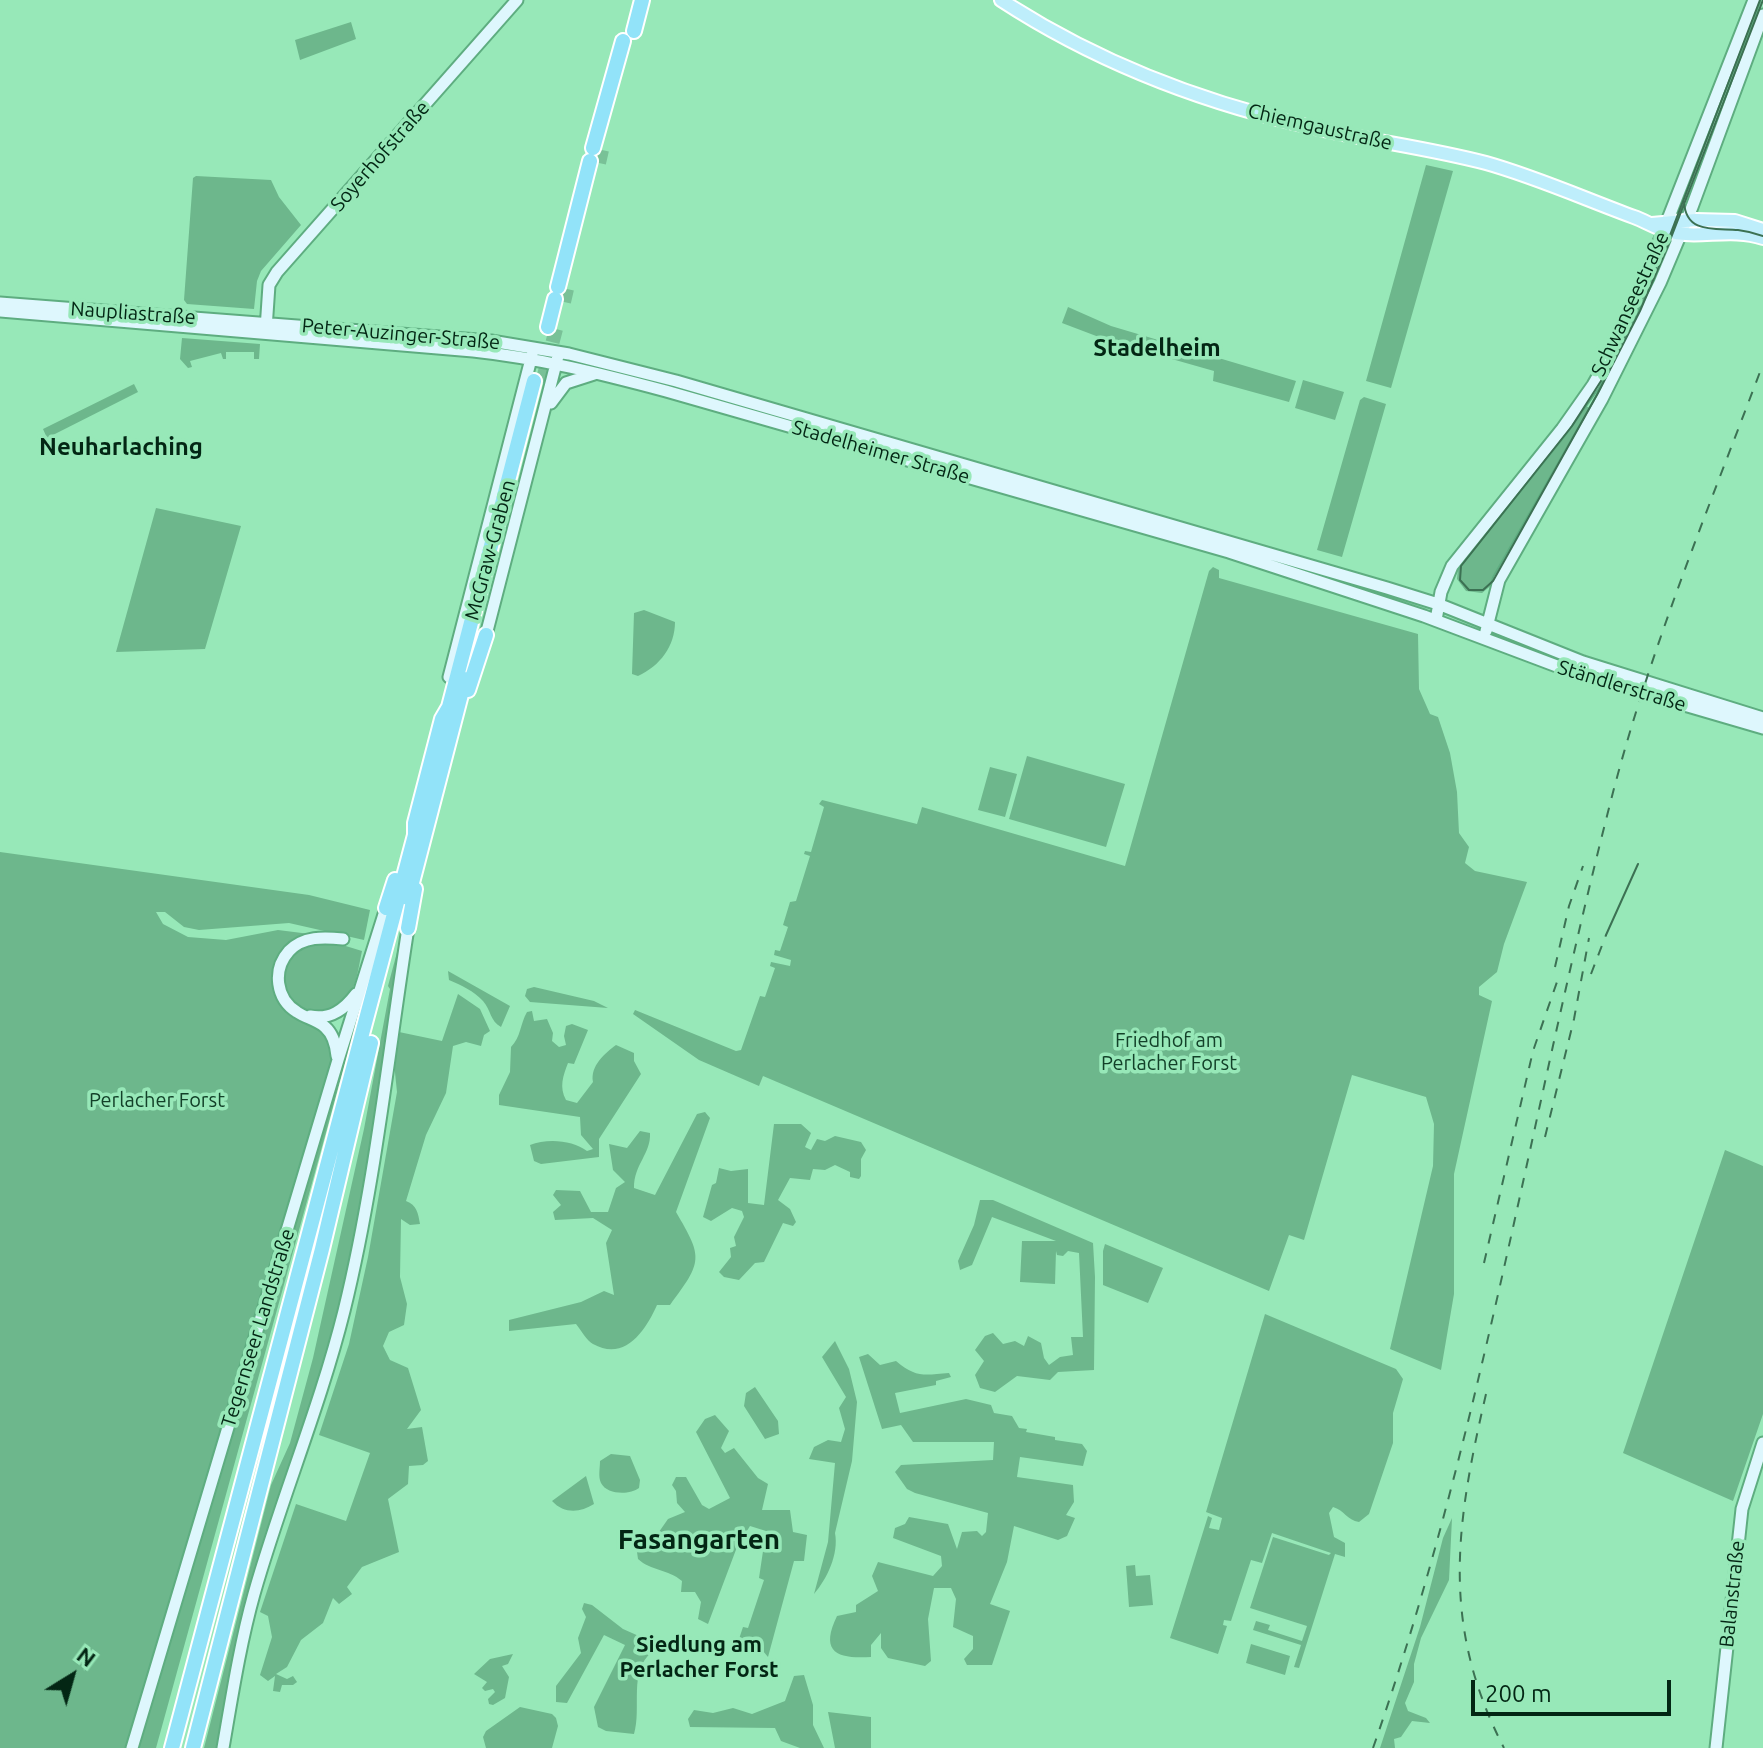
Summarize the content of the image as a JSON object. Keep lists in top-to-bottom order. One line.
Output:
{"streets":{"highway":["McGraw-Graben"],"main road":["Chiemgaustraße","Soyerhofstraße","Schwanseestraße","Naupliastraße","Peter-Auzinger-Straße","Stadelheimer Straße","Ständlerstraße","Tegernseer Landstraße","Balanstraße"]},"crossings":[["Chiemgaustraße","Schwanseestraße"],["Soyerhofstraße","Naupliastraße"],["Soyerhofstraße","Peter-Auzinger-Straße"],["Schwanseestraße","Stadelheimer Straße"],["Schwanseestraße","Ständlerstraße"],["Naupliastraße","Peter-Auzinger-Straße"],["Peter-Auzinger-Straße","Stadelheimer Straße"],["Stadelheimer Straße","Ständlerstraße"]],"districts":["Stadelheim","Neuharlaching","Fasangarten","Siedlung am Perlacher Forst"],"parks":["Friedhof am Perlacher Forst","Perlacher Forst"],"scale_bar":"200 m","north":"top right"}
